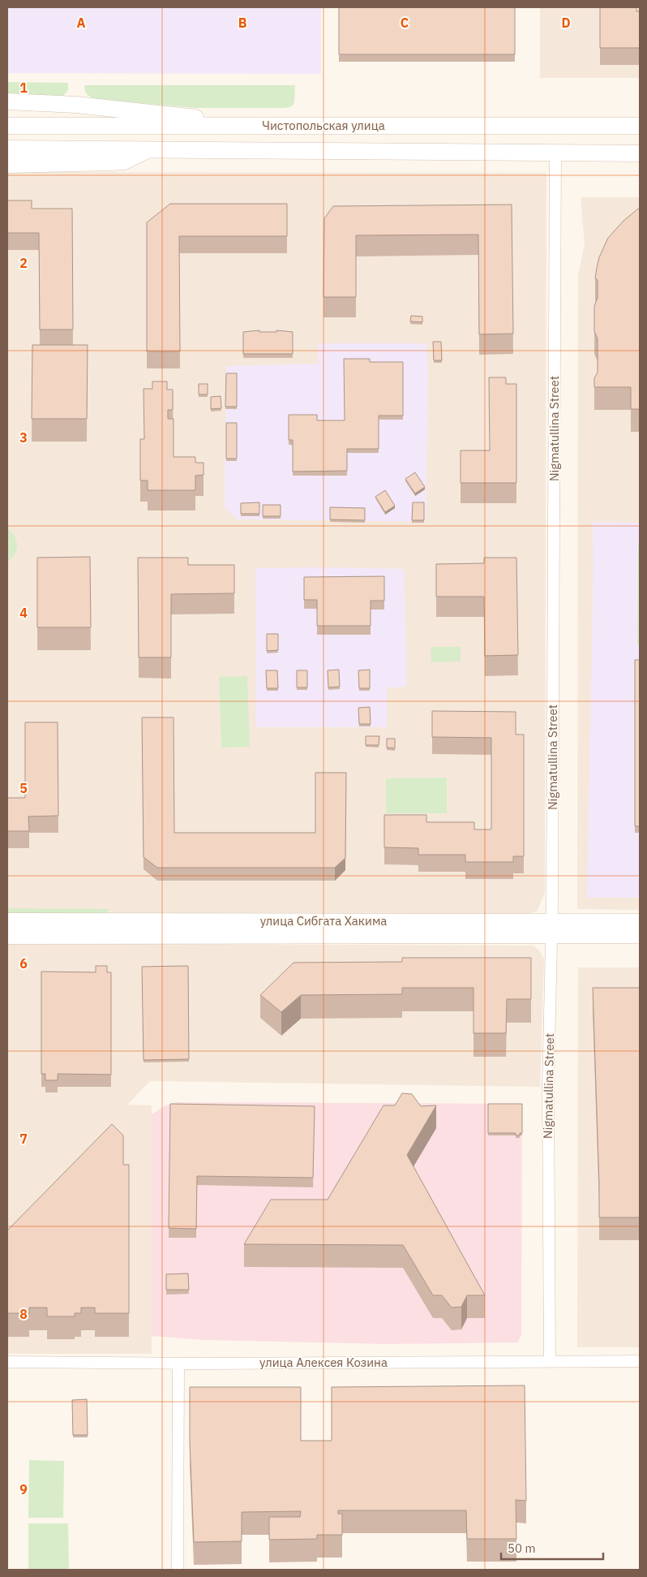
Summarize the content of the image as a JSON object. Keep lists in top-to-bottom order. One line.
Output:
{"streets":{"main road":["Чистопольская улица","улица Сибгата Хакима"],"street":["Nigmatullina Street","улица Алексея Козина"]},"crossings":[["Чистопольская улица","Nigmatullina Street"],["Nigmatullina Street","улица Сибгата Хакима"],["Nigmatullina Street","улица Алексея Козина"]],"scale_bar":"50 m","grid":{"columns":["A","B","C","D"],"rows":["1","2","3","4","5","6","7","8","9"]}}
